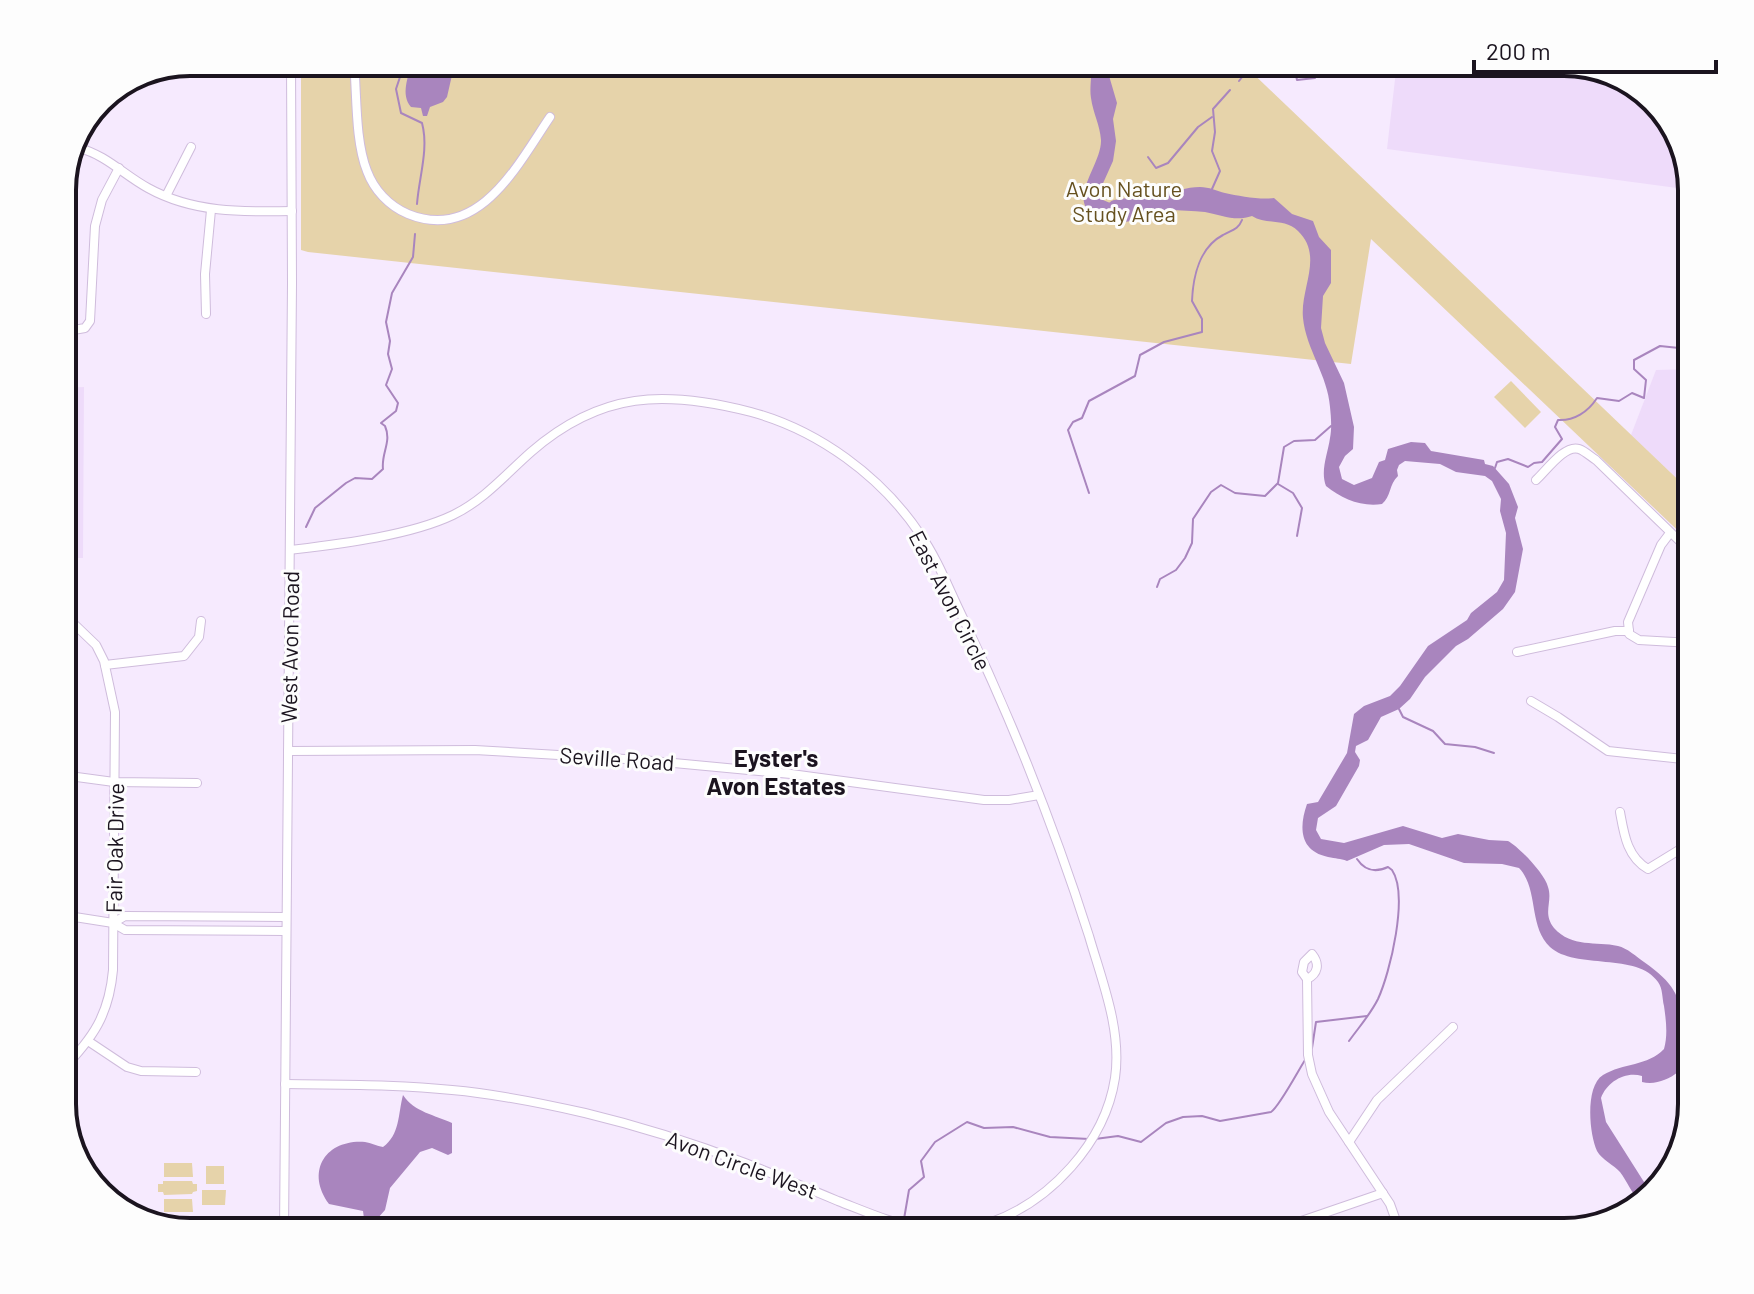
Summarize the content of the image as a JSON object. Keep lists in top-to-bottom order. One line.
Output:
{"streets":{"street":["East Avon Circle","West Avon Road","Seville Road","Fair Oak Drive","Avon Circle West"]},"crossings":[["East Avon Circle","West Avon Road"],["East Avon Circle","Seville Road"],["East Avon Circle","Avon Circle West"],["West Avon Road","Seville Road"],["West Avon Road","Avon Circle West"],["Seville Road","Avon Circle West"]],"districts":["Eyster's Avon Estates"],"parks":["Avon Nature Study Area"],"scale_bar":"200 m"}
